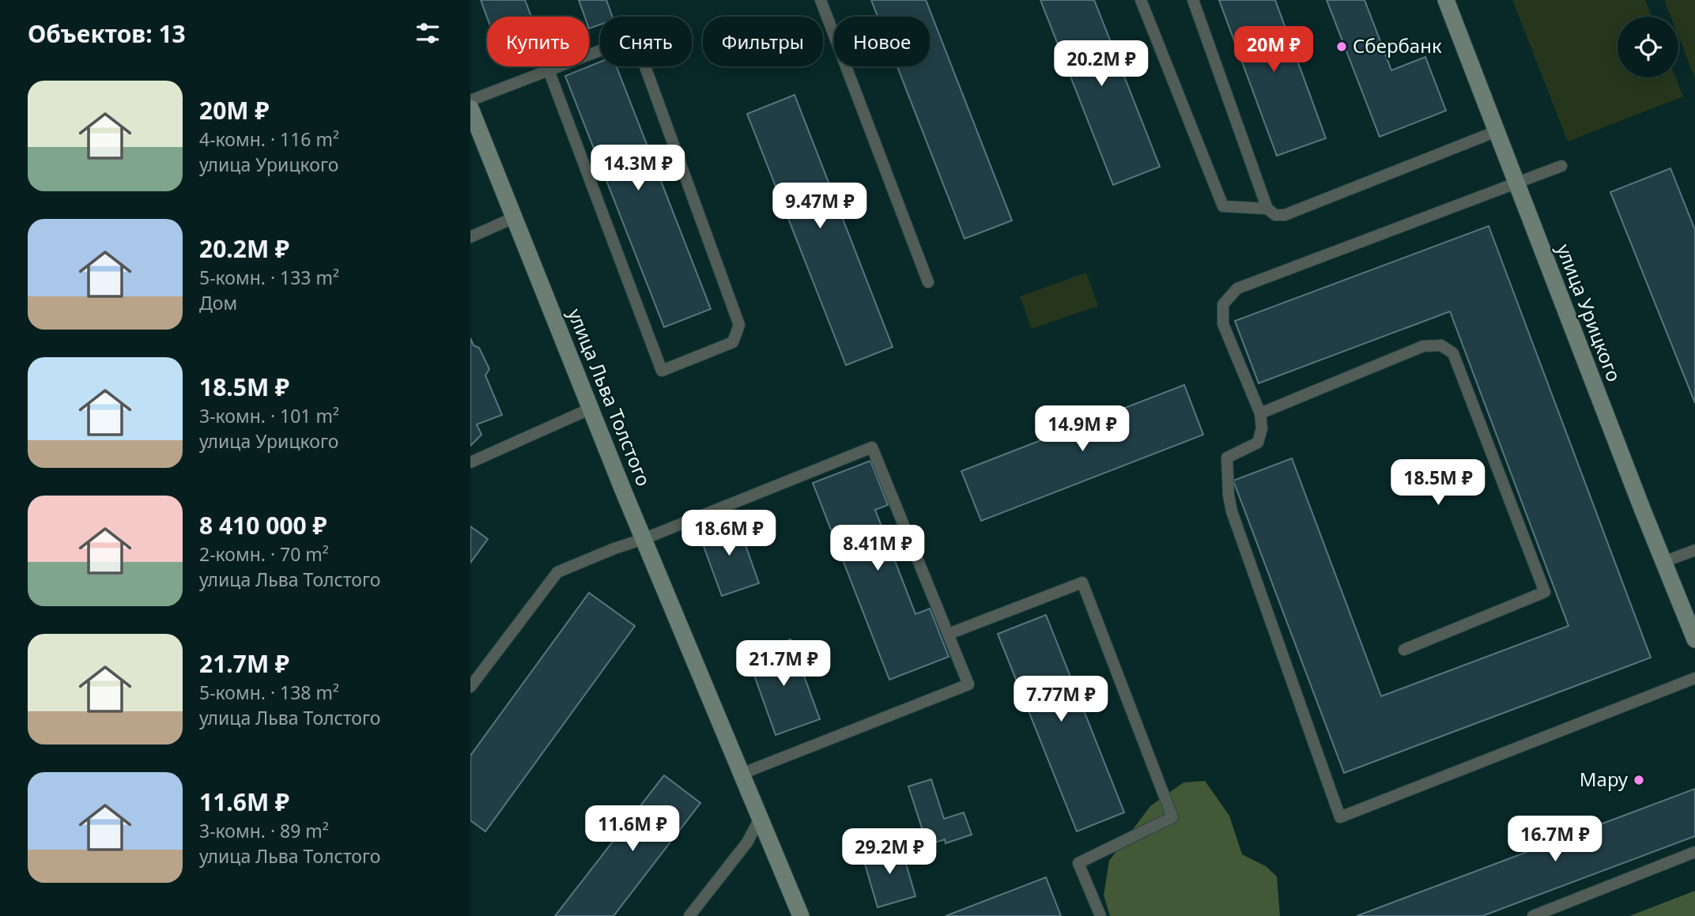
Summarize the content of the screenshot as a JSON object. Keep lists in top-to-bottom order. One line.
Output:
{"streets":{"street":["улица Урицкого","улица Льва Толстого"]},"places":["Сбербанк","Мару"],"page":{"heading":"Объектов: 13","chip":["Купить","Снять","Фильтры","Новое"],"price":["20M ₽","20.2M ₽","14.3M ₽","9.47M ₽","14.9M ₽","18.5M ₽","18.6M ₽","8.41M ₽","21.7M ₽","7.77M ₽","11.6M ₽","16.7M ₽","29.2M ₽"],"list":[{"name":"20M ₽","note":"4-комн. · 116 m² · улица Урицкого"},{"name":"20.2M ₽","note":"5-комн. · 133 m² · Дом"},{"name":"18.5M ₽","note":"3-комн. · 101 m² · улица Урицкого"},{"name":"8 410 000 ₽","note":"2-комн. · 70 m² · улица Льва Толстого"},{"name":"21.7M ₽","note":"5-комн. · 138 m² · улица Льва Толстого"},{"name":"11.6M ₽","note":"3-комн. · 89 m² · улица Льва Толстого"}]}}
